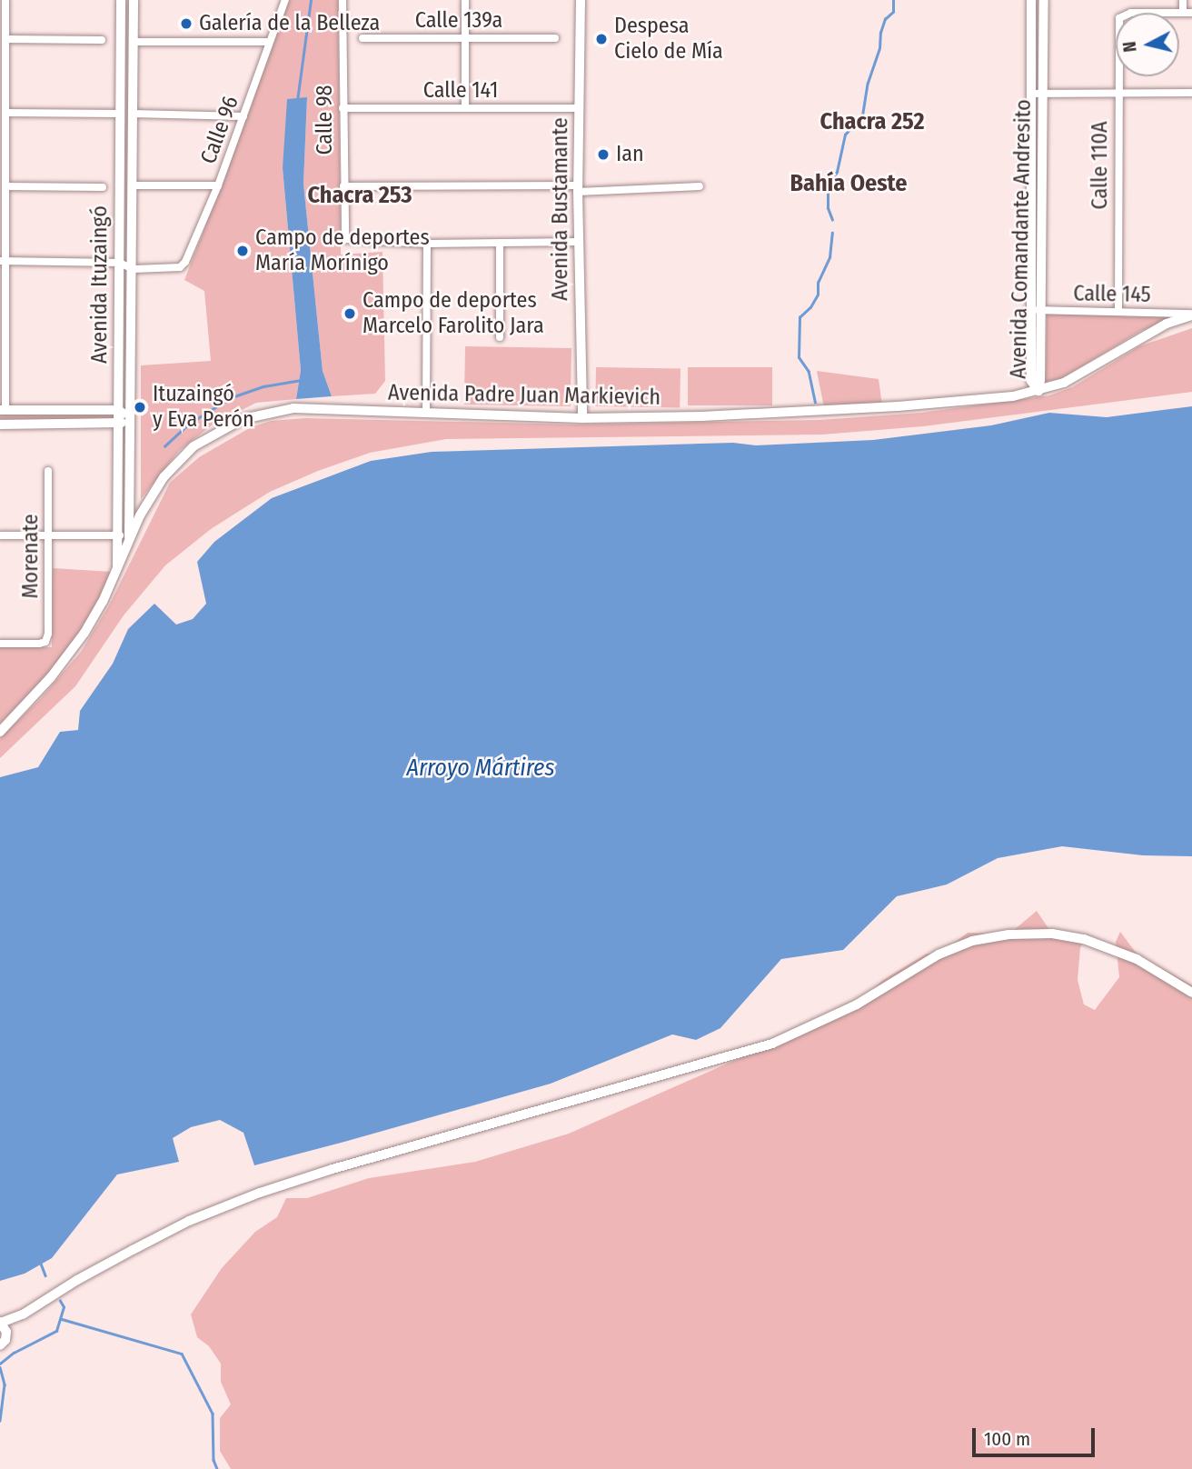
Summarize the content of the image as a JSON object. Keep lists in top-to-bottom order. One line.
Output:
{"streets":{"main road":["Avenida Bustamante","Avenida Comandante Andresito","Avenida Ituzaingó","Avenida Padre Juan Markievich"],"street":["Calle 139a","Calle 141","Calle 98","Calle 96","Calle 110A","Calle 145","Morenate"]},"crossings":[["Calle 141","Calle 98"],["Calle 141","Avenida Bustamante"],["Calle 96","Avenida Ituzaingó"],["Calle 110A","Calle 145"],["Avenida Bustamante","Avenida Padre Juan Markievich"],["Avenida Comandante Andresito","Calle 145"],["Avenida Comandante Andresito","Avenida Padre Juan Markievich"],["Avenida Ituzaingó","Avenida Padre Juan Markievich"],["Calle 145","Avenida Padre Juan Markievich"]],"districts":["Chacra 252","Bahía Oeste","Chacra 253"],"water":["Arroyo Mártires"],"places":["Galería de la Belleza","Despesa Cielo de Mía","Ian","Campo de deportes María Morínigo","Campo de deportes Marcelo Farolito Jara","Ituzaingó y Eva Perón"],"scale_bar":"100 m","north":"left"}
